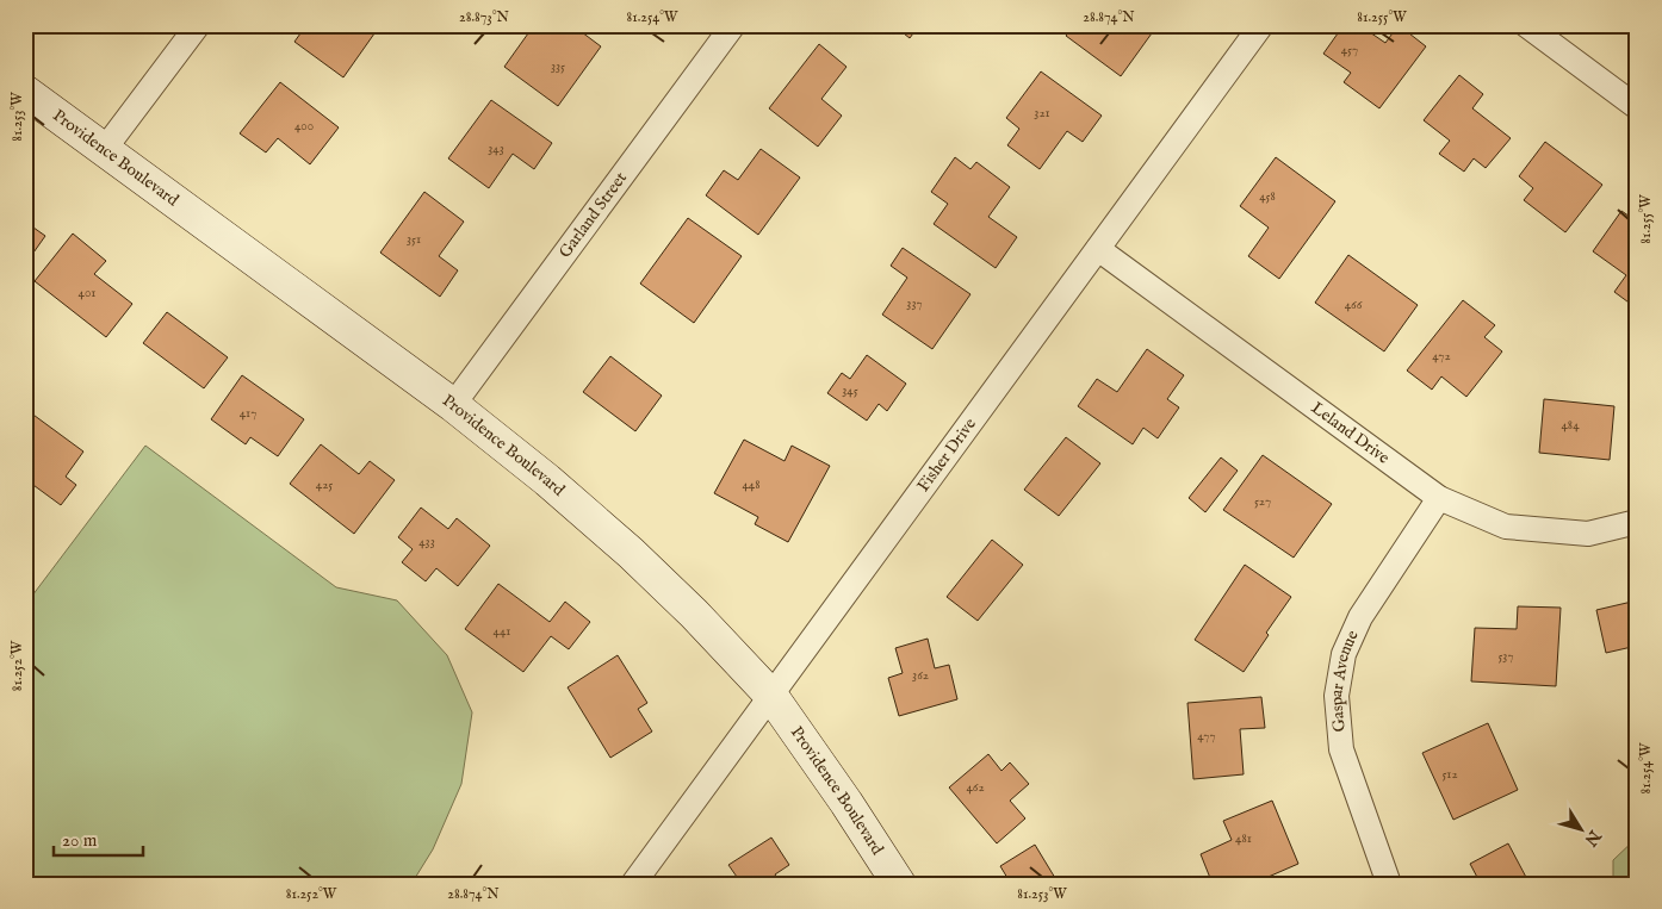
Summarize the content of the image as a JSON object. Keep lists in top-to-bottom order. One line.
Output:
{"streets":{"main road":["Providence Boulevard"],"street":["Garland Street","Leland Drive","Fisher Drive","Gaspar Avenue"]},"crossings":[["Providence Boulevard","Garland Street"],["Providence Boulevard","Fisher Drive"],["Leland Drive","Fisher Drive"],["Leland Drive","Gaspar Avenue"]],"house_numbers":["457","335","321","400","343","458","351","401","337","466","472","345","417","484","425","448","527","433","441","537","362","477","512","462","481"],"scale_bar":"20 m","north":"bottom right","coordinates":["28.873°N","81.254°W","28.874°N","81.255°W","81.253°W","81.252°W"]}
